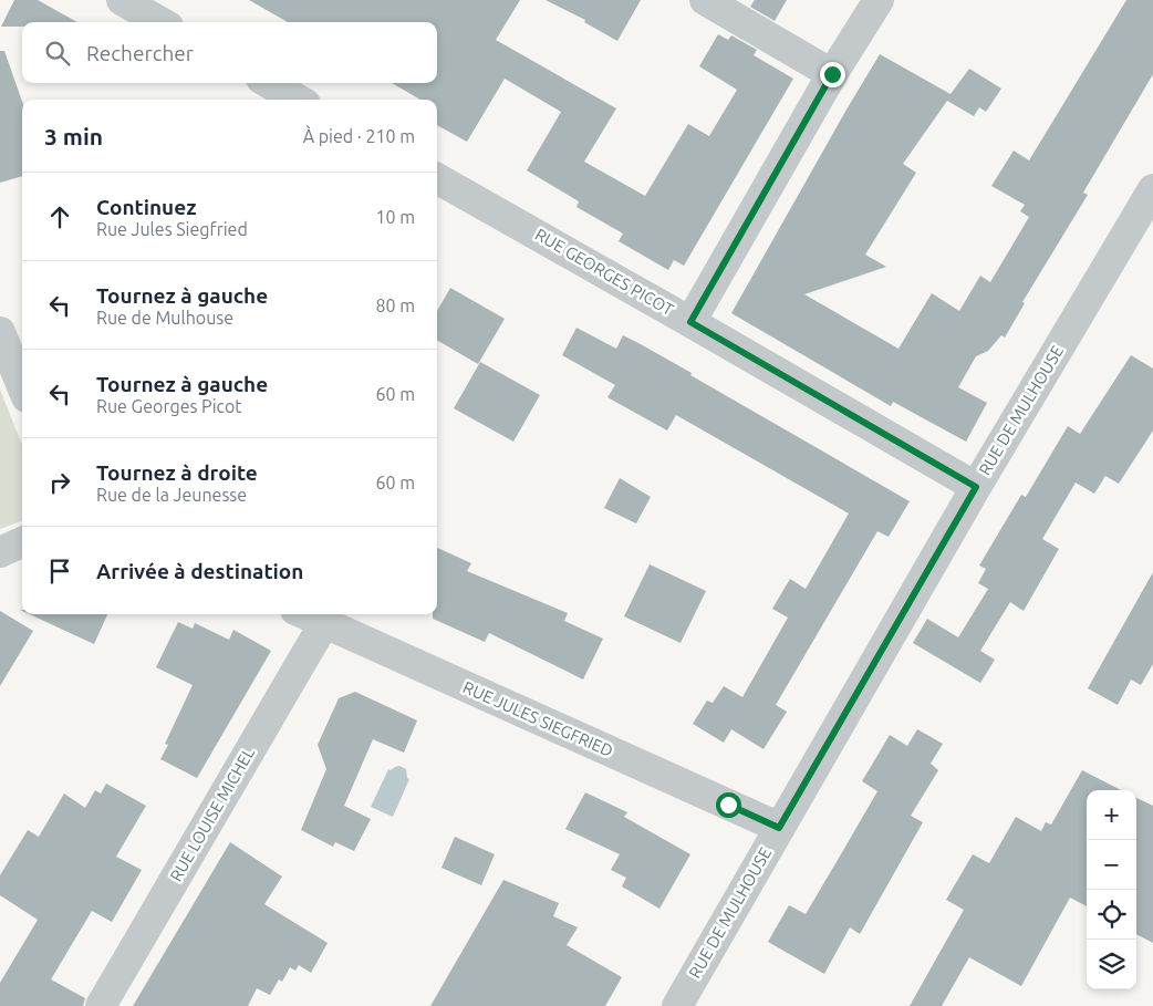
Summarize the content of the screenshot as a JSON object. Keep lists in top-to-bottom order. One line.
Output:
{"streets":{"street":["RUE GEORGES PICOT","RUE DE MULHOUSE","RUE JULES SIEGFRIED","RUE LOUISE MICHEL"]},"crossings":[["RUE GEORGES PICOT","RUE DE MULHOUSE"],["RUE DE MULHOUSE","RUE JULES SIEGFRIED"],["RUE JULES SIEGFRIED","RUE LOUISE MICHEL"]],"page":{"search":"Rechercher","heading":["3 min","À pied · 210 m"],"list":[["Continuez","Rue Jules Siegfried","10 m"],["Tournez à gauche","Rue de Mulhouse","80 m"],["Tournez à gauche","Rue Georges Picot","60 m"],["Tournez à droite","Rue de la Jeunesse","60 m"],"Arrivée à destination"],"map_buttons":["+","−"]}}
